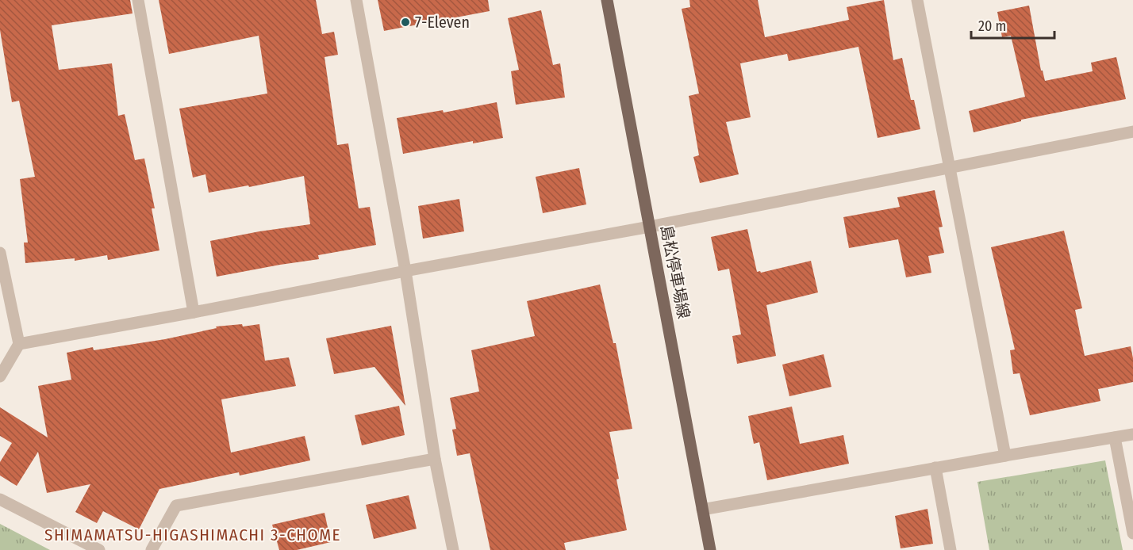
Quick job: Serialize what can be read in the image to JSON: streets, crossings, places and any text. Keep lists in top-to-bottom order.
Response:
{
  "streets": {
    "main road": ["島松停車場線"]
  },
  "districts": ["SHIMAMATSU-HIGASHIMACHI 3-CHOME"],
  "places": ["7-Eleven"],
  "scale_bar": "20 m"
}
